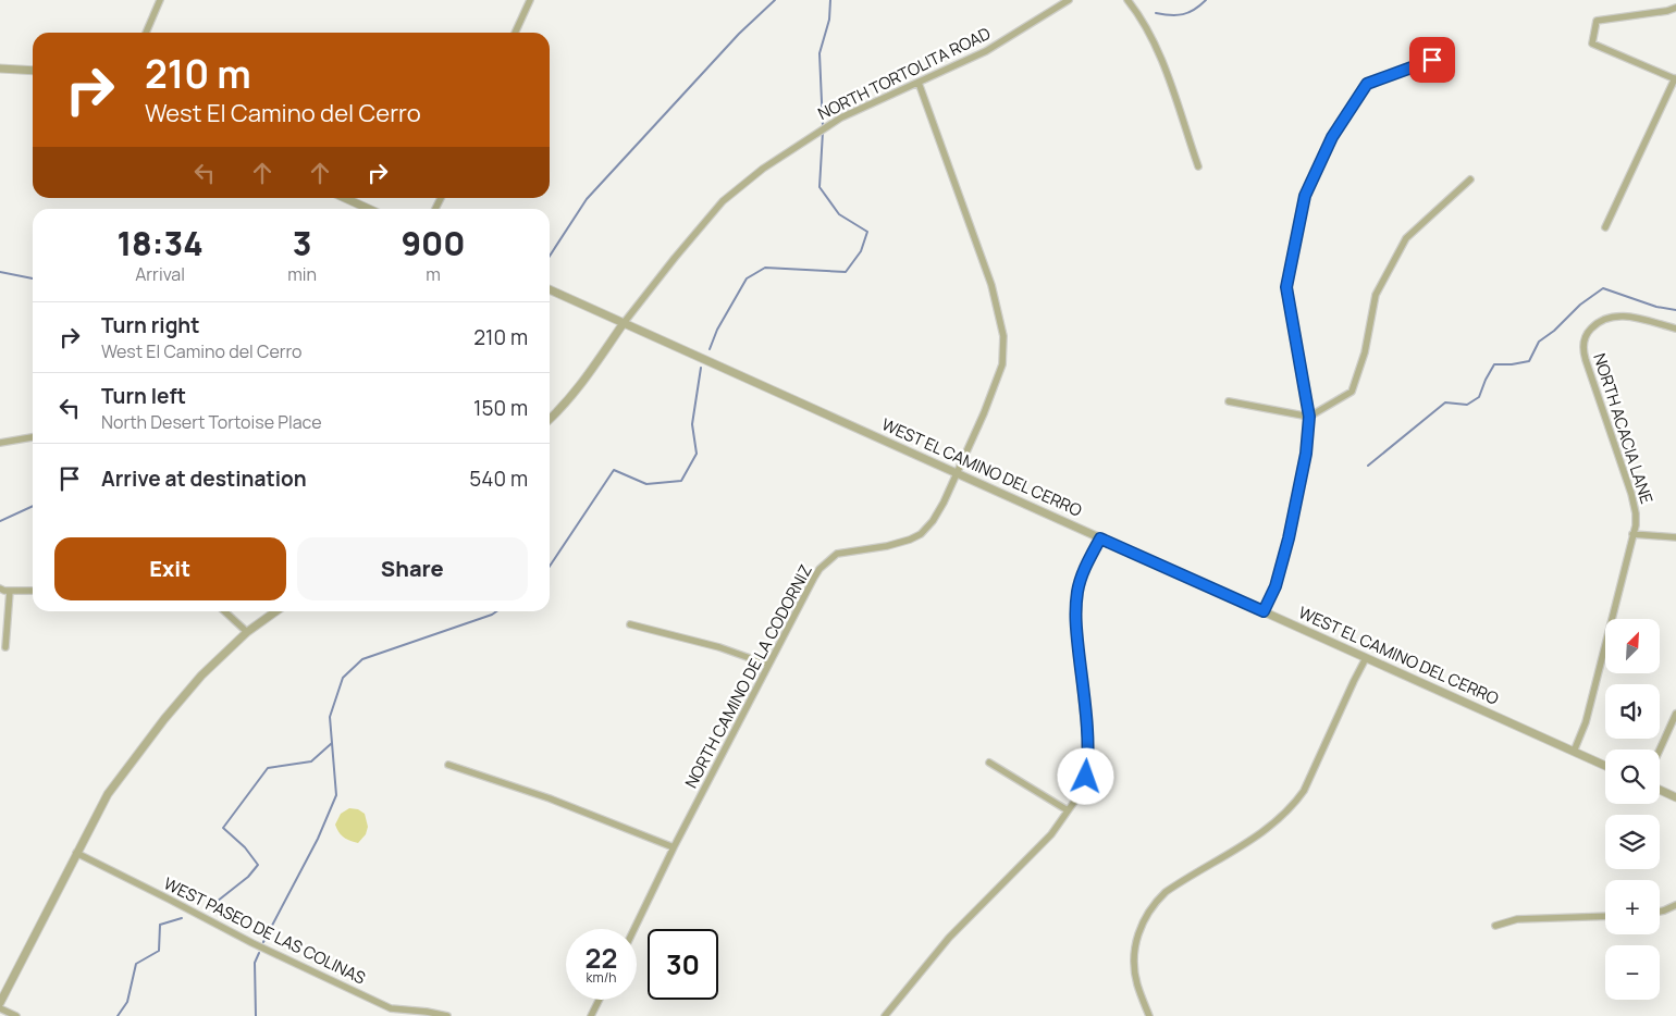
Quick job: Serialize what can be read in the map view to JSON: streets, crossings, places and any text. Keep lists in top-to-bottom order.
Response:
{
  "streets": {
    "street": [
      "NORTH TORTOLITA ROAD",
      "NORTH ACACIA LANE",
      "WEST EL CAMINO DEL CERRO",
      "NORTH CAMINO DE LA CODORNIZ",
      "WEST PASEO DE LAS COLINAS"
    ]
  },
  "crossings": [
    ["NORTH TORTOLITA ROAD", "WEST EL CAMINO DEL CERRO"],
    ["NORTH TORTOLITA ROAD", "NORTH CAMINO DE LA CODORNIZ"],
    ["NORTH ACACIA LANE", "WEST EL CAMINO DEL CERRO"],
    ["WEST EL CAMINO DEL CERRO", "NORTH CAMINO DE LA CODORNIZ"]
  ],
  "north": "top right",
  "page": {
    "turn": ["210 m", "West El Camino del Cerro"],
    "eta": [
      "18:34",
      "Arrival",
      "3",
      "min",
      "900",
      "m"
    ],
    "list": [
      {
        "name": "Turn right",
        "note": "West El Camino del Cerro",
        "value": "210 m"
      },
      {
        "name": "Turn left",
        "note": "North Desert Tortoise Place",
        "value": "150 m"
      },
      {
        "name": "Arrive at destination",
        "value": "540 m"
      }
    ],
    "buttons": ["Exit", "Share"],
    "map_buttons": ["+", "−"],
    "speed": "22 km/h",
    "limit": "30"
  }
}
